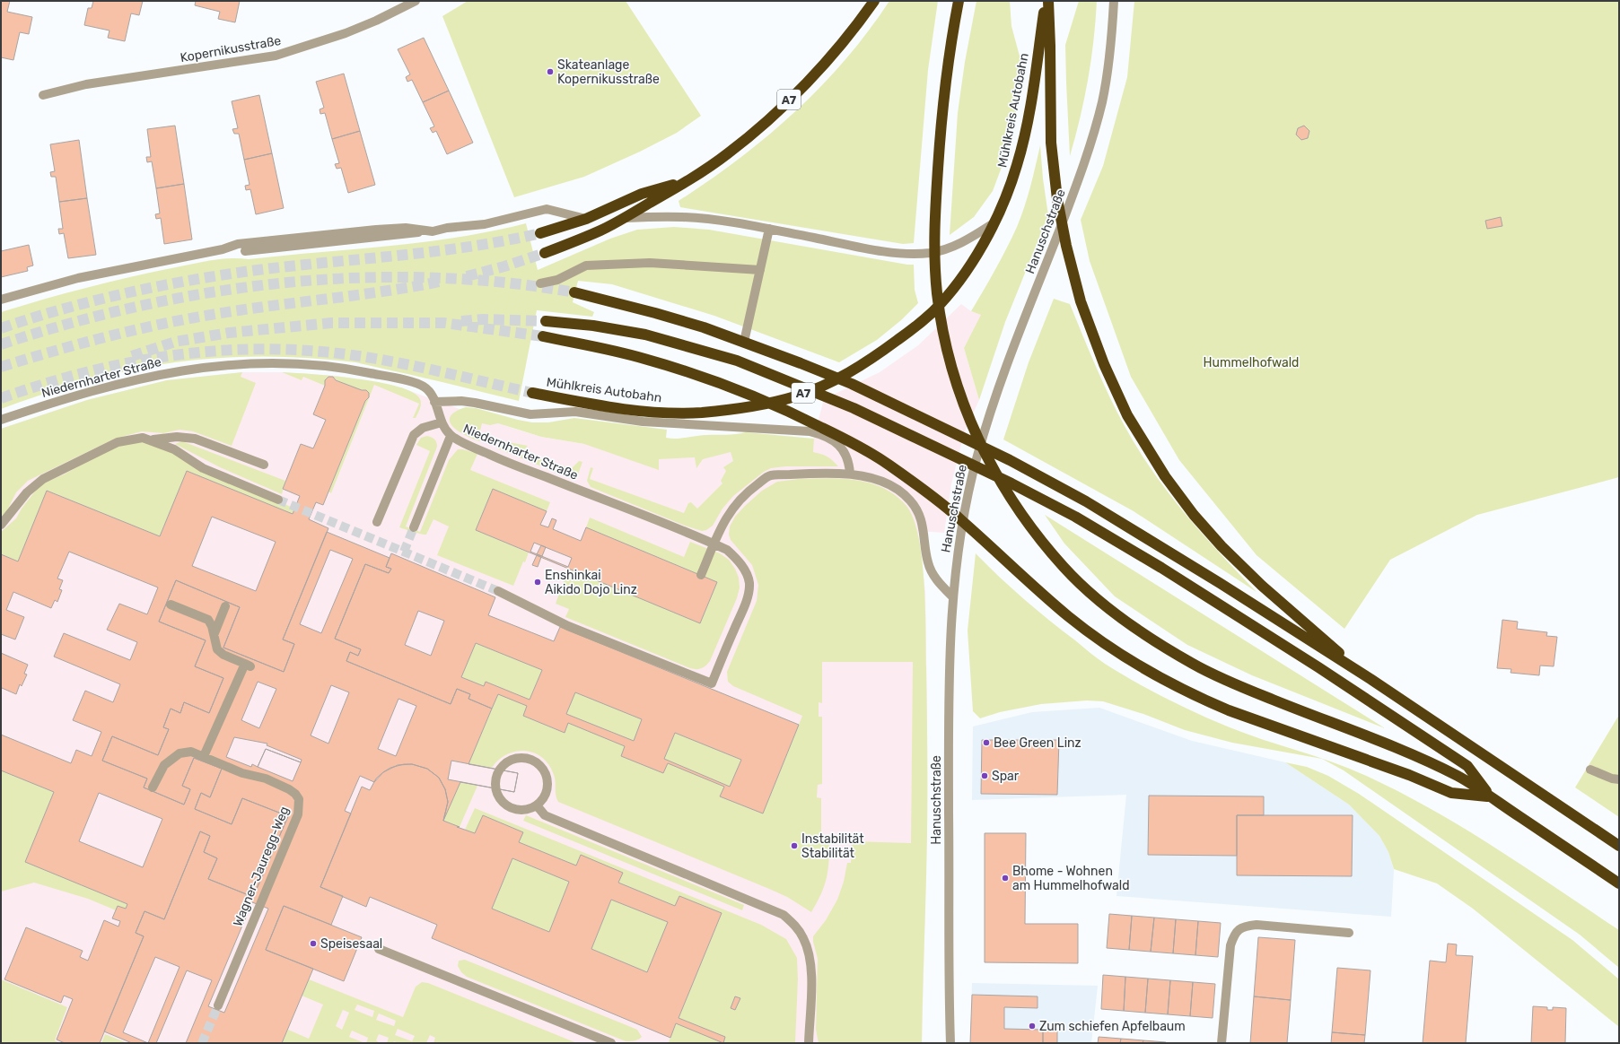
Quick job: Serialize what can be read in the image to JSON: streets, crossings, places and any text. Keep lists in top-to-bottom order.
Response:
{
  "streets": {
    "highway": ["A7", "Mühlkreis Autobahn"],
    "street": [
      "Kopernikusstraße",
      "Hanuschstraße",
      "Niedernharter Straße",
      "Wagner-Jauregg-Weg"
    ]
  },
  "parks": ["Hummelhofwald"],
  "places": [
    "Skateanlage Kopernikusstraße",
    "Enshinkai Aikido Dojo Linz",
    "Bee Green Linz",
    "Spar",
    "Instabilität Stabilität",
    "Bhome - Wohnen am Hummelhofwald",
    "Speisesaal",
    "Zum schiefen Apfelbaum"
  ]
}
